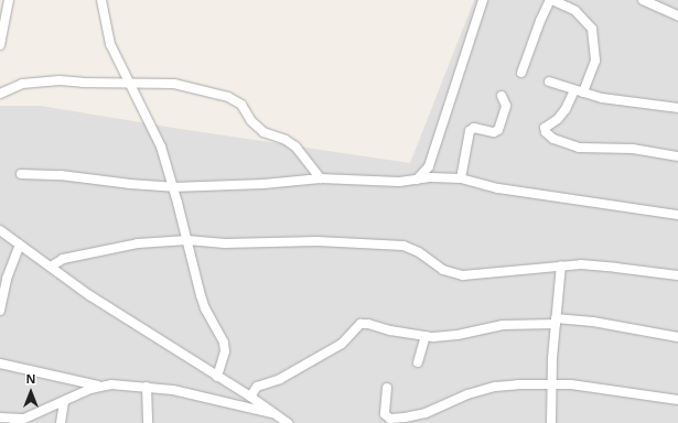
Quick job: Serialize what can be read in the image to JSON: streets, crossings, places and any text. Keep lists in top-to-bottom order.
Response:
{
  "north": "top"
}
